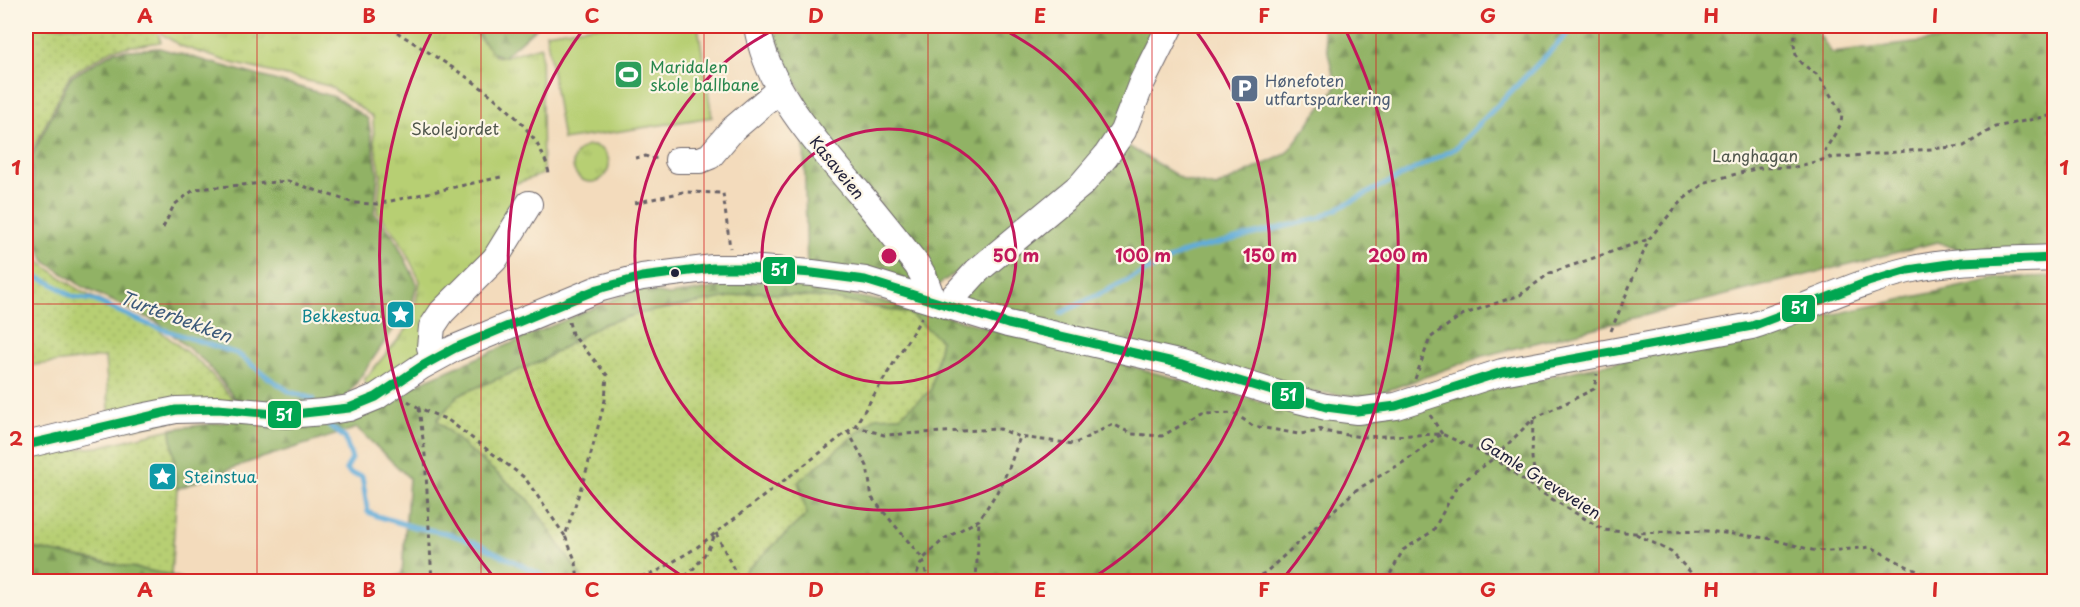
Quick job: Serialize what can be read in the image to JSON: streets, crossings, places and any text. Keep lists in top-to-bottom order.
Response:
{
  "streets": {
    "street": ["Kasaveien"],
    "path": ["Gamle Greveveien"]
  },
  "water": ["Turterbekken"],
  "parks": ["Skolejordet", "Langhagan"],
  "places": {
    "sports": ["Maridalen skole ballbane"],
    "parking": ["Hønefoten utfartsparkering"],
    "place": ["Bekkestua", "Steinstua"]
  },
  "lines": ["transit line 51"],
  "grid": {
    "columns": [
      "A",
      "B",
      "C",
      "D",
      "E",
      "F",
      "G",
      "H",
      "I"
    ],
    "rows": ["1", "2"]
  },
  "rings": [
    "50 m",
    "100 m",
    "150 m",
    "200 m"
  ]
}
